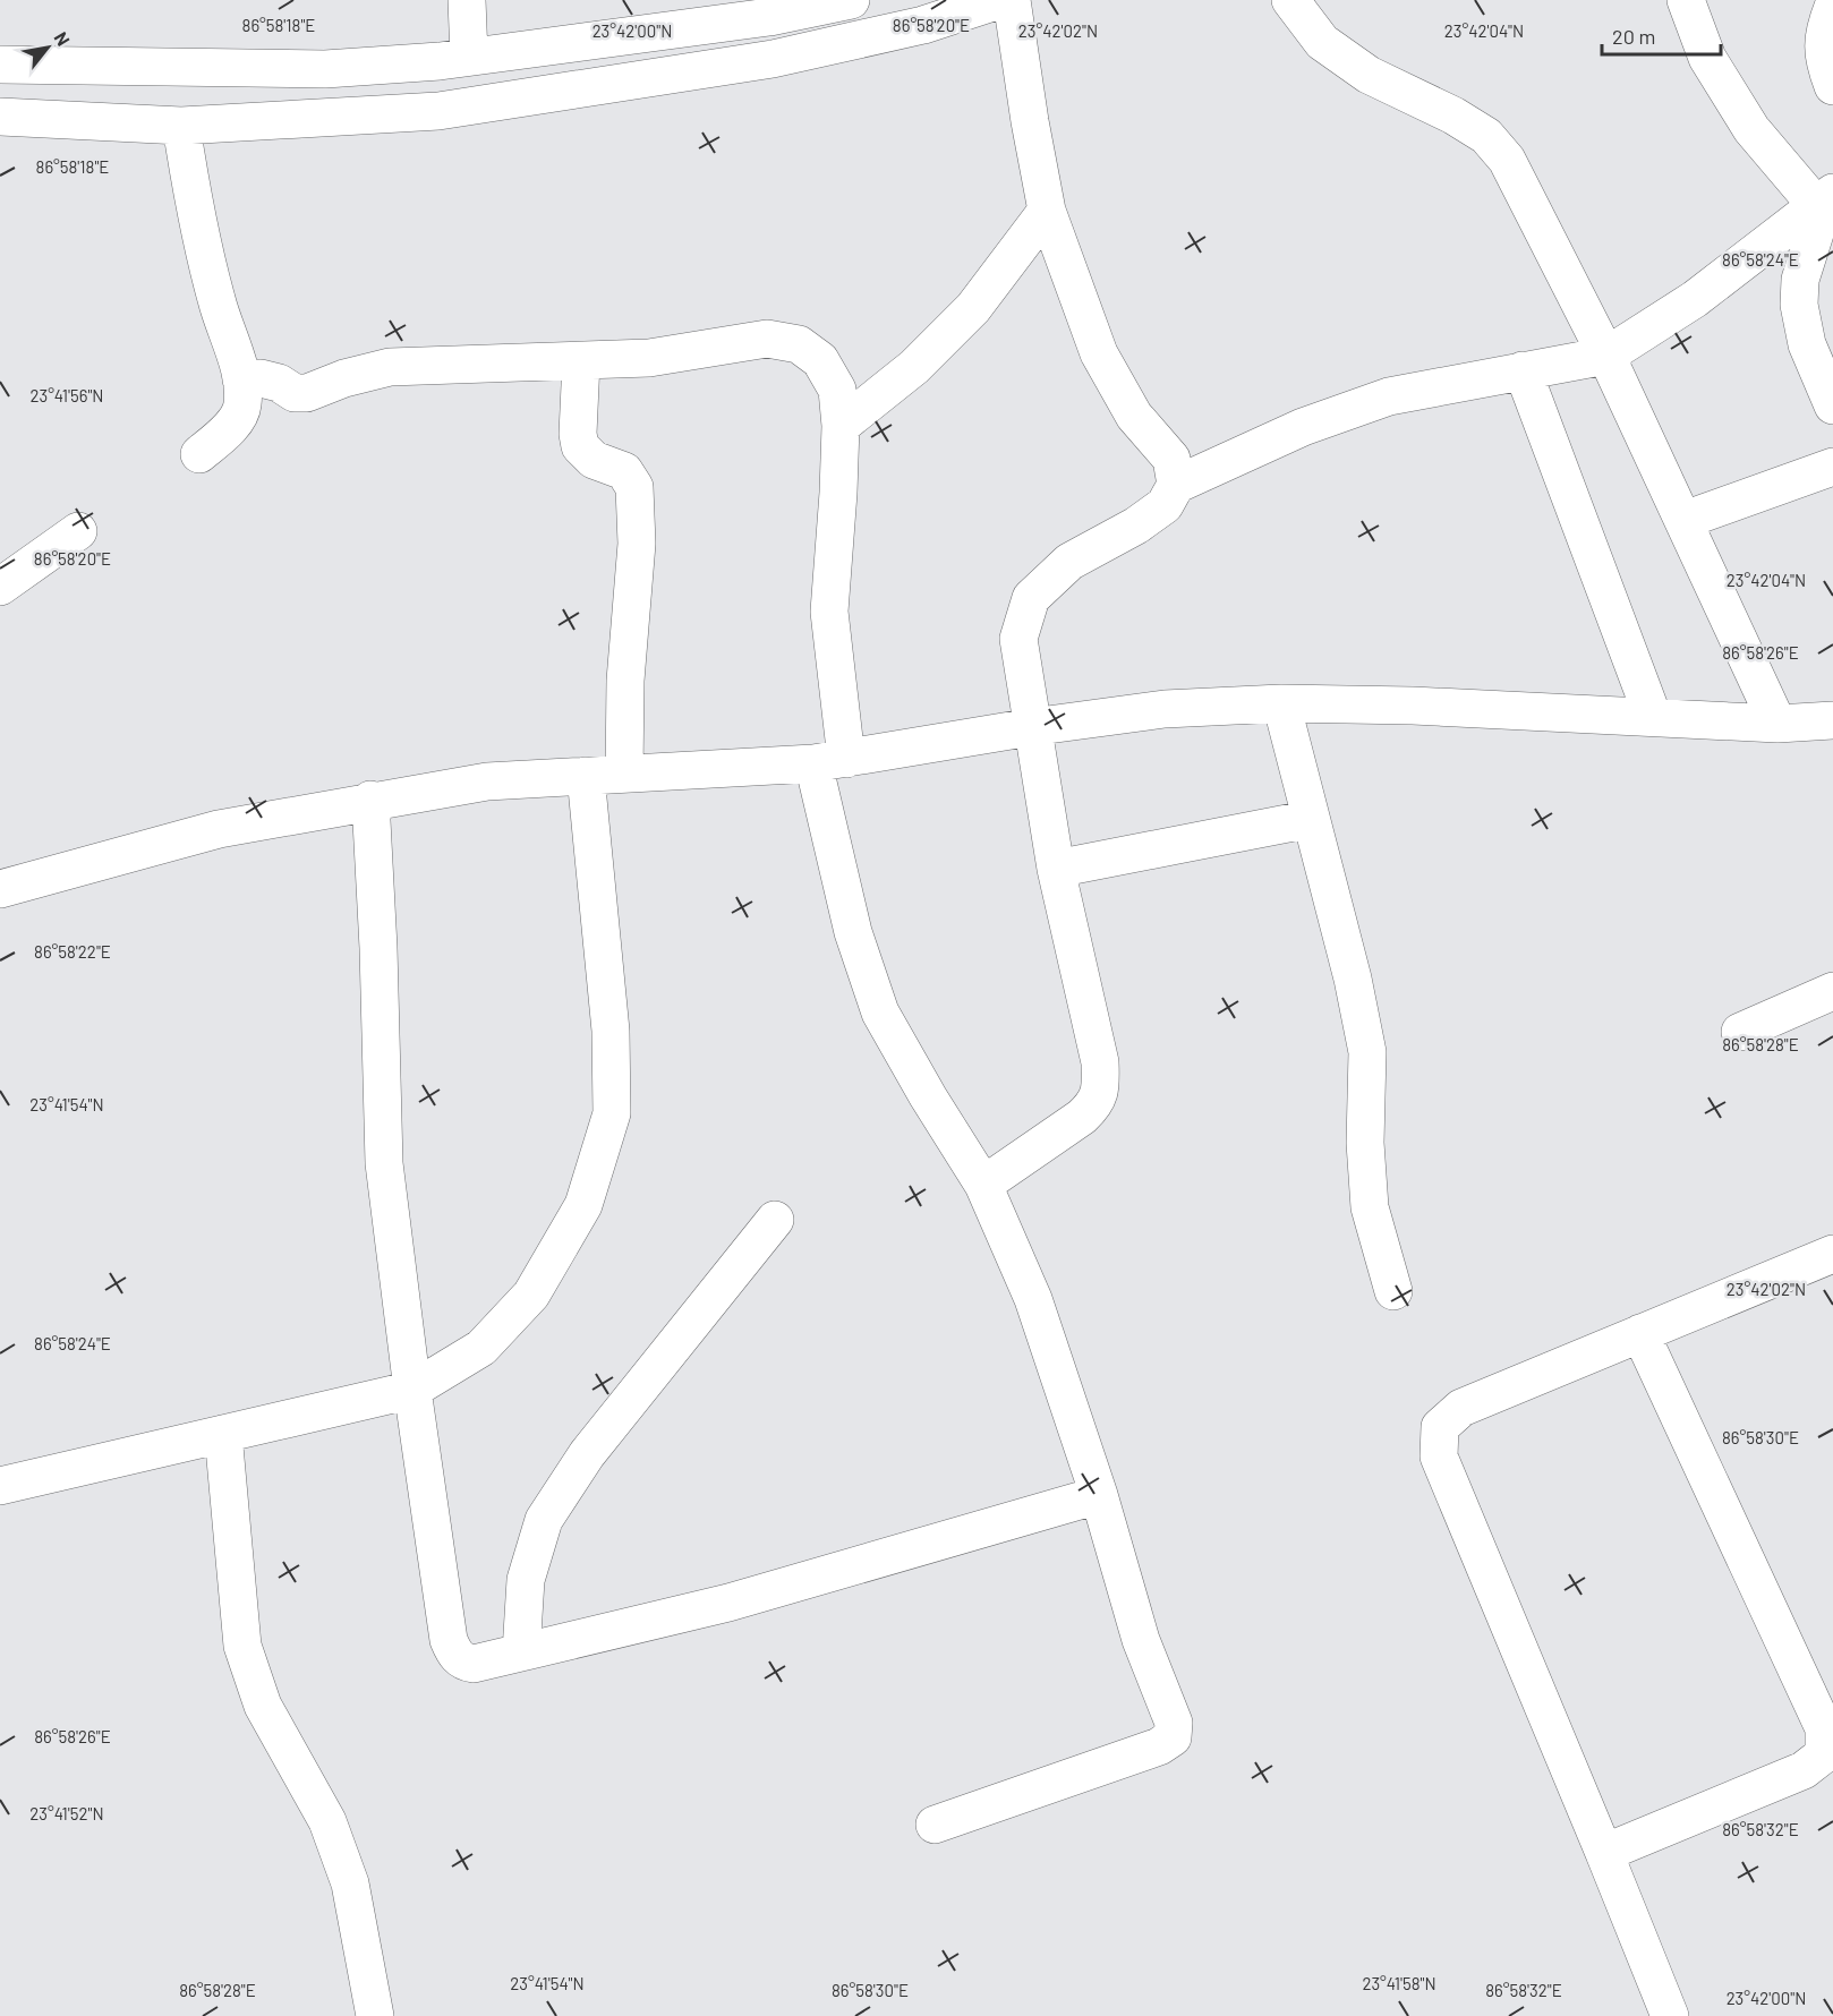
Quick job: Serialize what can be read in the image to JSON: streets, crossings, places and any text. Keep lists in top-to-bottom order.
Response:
{
  "scale_bar": "20 m",
  "north": "top right",
  "coordinates": [
    "86°58'20\"E",
    "86°58'18\"E",
    "23°42'00\"N",
    "23°42'02\"N",
    "23°42'04\"N",
    "86°58'24\"E",
    "23°41'56\"N",
    "86°58'26\"E",
    "86°58'22\"E",
    "86°58'28\"E",
    "23°41'54\"N",
    "86°58'30\"E",
    "23°41'52\"N",
    "86°58'32\"E",
    "23°41'58\"N"
  ]
}
